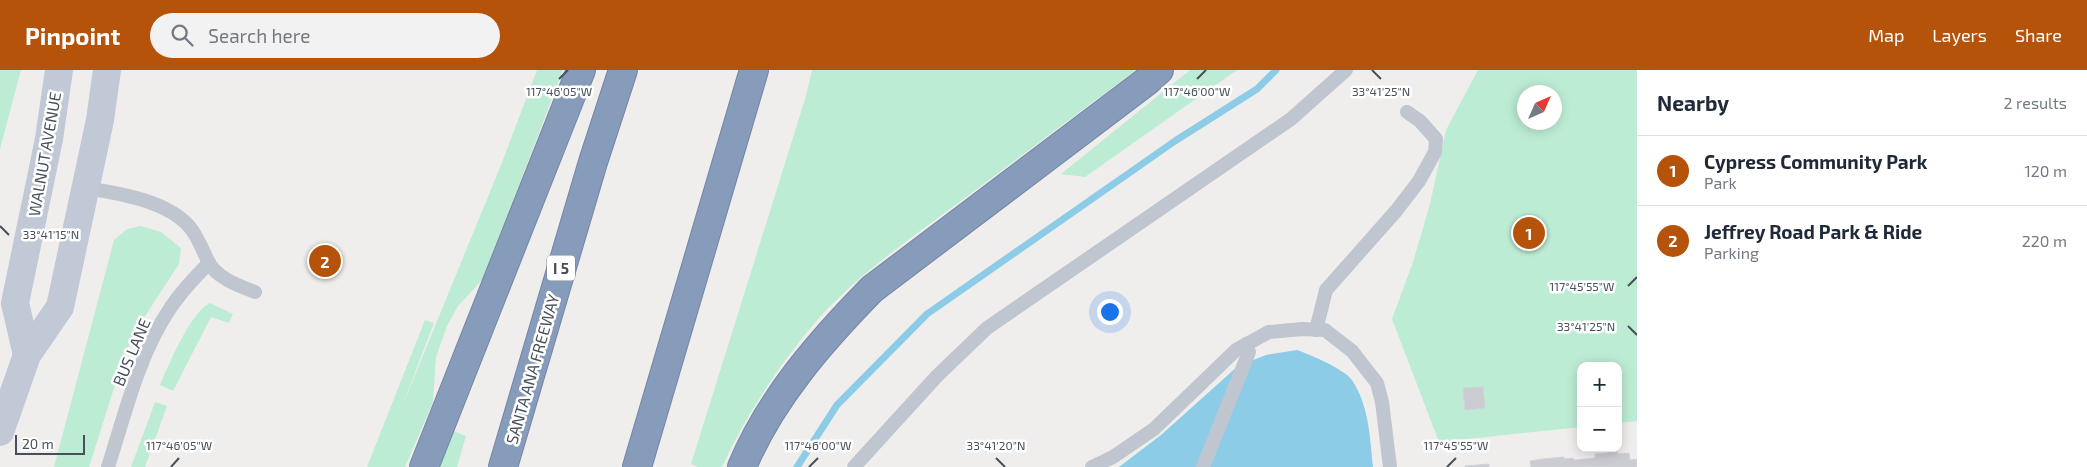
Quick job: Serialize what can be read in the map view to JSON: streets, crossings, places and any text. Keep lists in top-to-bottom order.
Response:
{
  "streets": {
    "highway": ["I 5", "SANTA ANA FREEWAY"],
    "main road": ["WALNUT AVENUE"],
    "lane": ["BUS LANE"]
  },
  "scale_bar": "20 m",
  "north": "top right",
  "page": {
    "header": "Pinpoint",
    "search": "Search here",
    "nav": ["Map", "Layers", "Share"],
    "heading": ["Nearby", "2 results"],
    "list": [
      {
        "mark": "1",
        "name": "Cypress Community Park",
        "note": "Park",
        "value": "120 m"
      },
      {
        "mark": "2",
        "name": "Jeffrey Road Park & Ride",
        "note": "Parking",
        "value": "220 m"
      }
    ],
    "pins": ["1", "2"],
    "map_buttons": ["+", "−"],
    "scale": "20 m"
  },
  "coordinates": [
    "117°46'05\"W",
    "117°46'00\"W",
    "33°41'25\"N",
    "33°41'15\"N",
    "117°45'55\"W",
    "33°41'20\"N"
  ]
}
